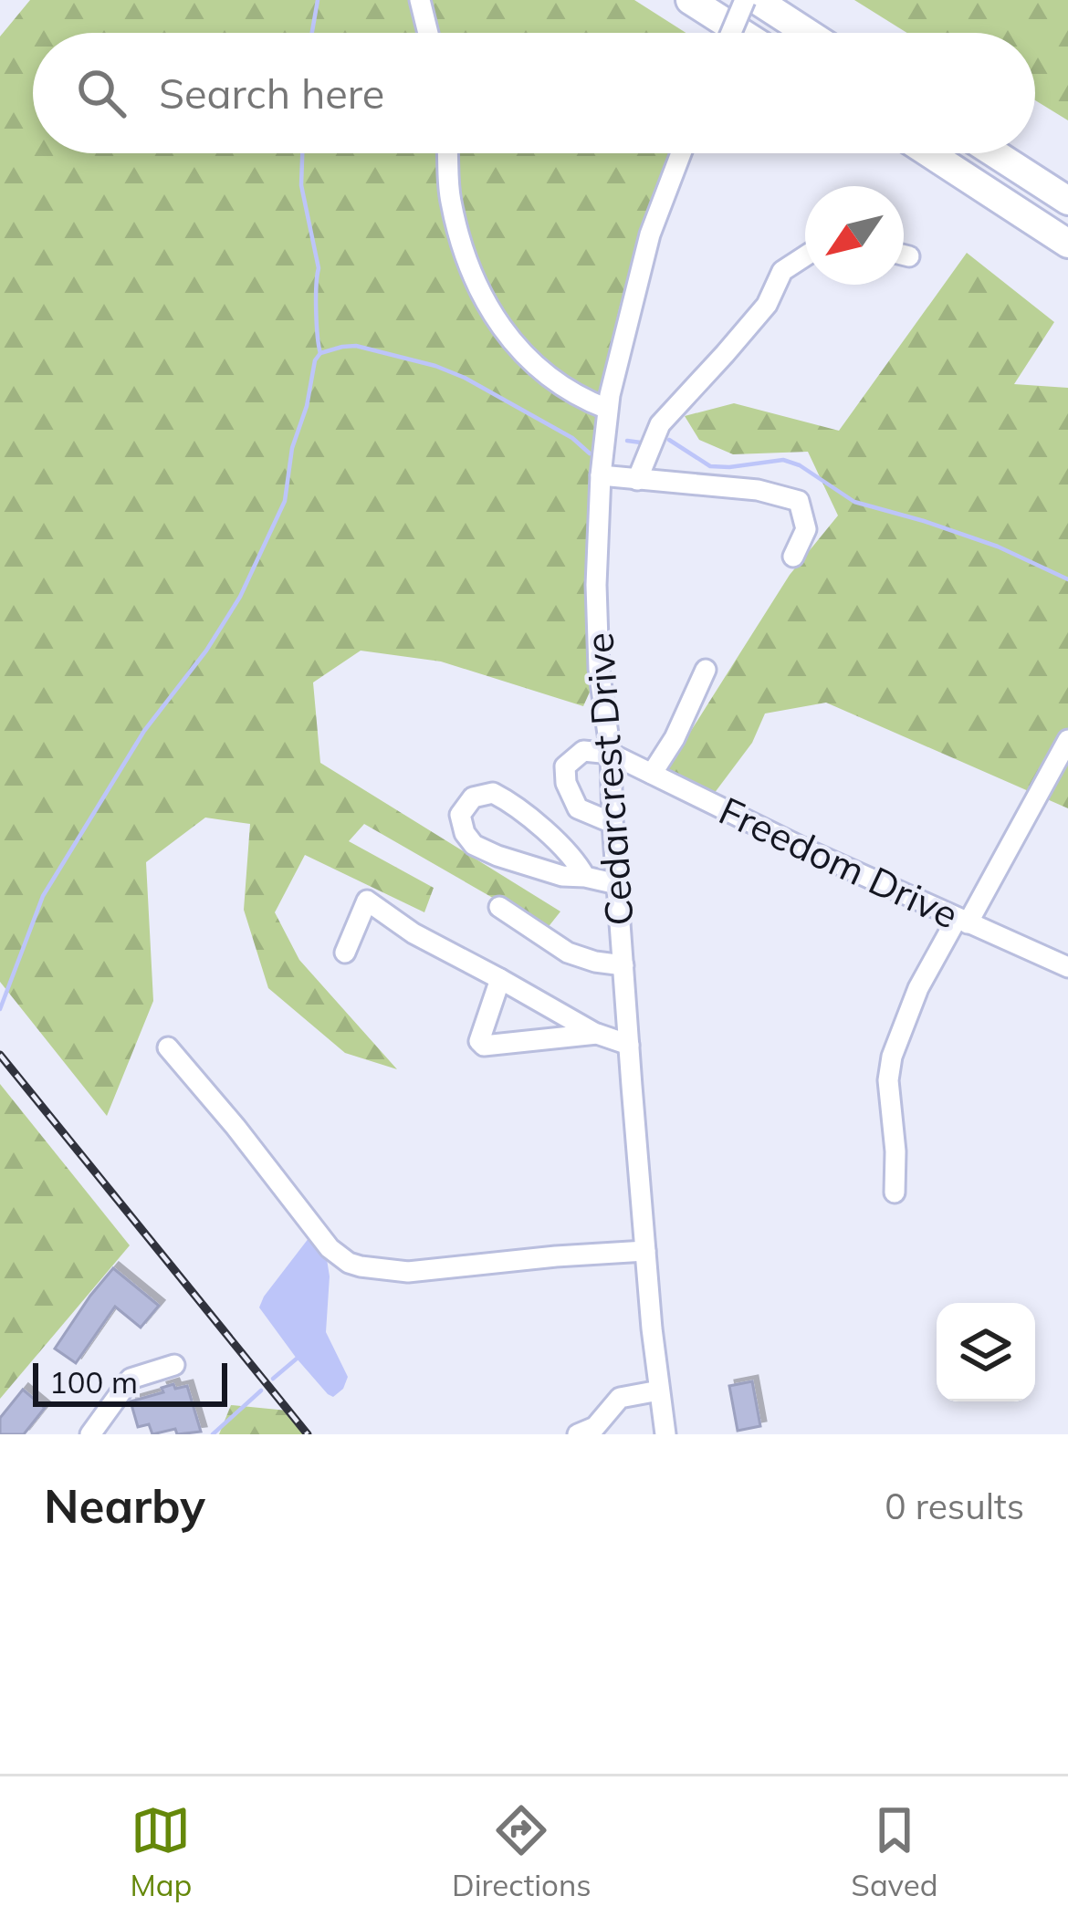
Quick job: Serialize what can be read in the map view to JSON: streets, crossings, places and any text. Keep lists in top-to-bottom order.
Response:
{
  "streets": {
    "street": ["Cedarcrest Drive", "Freedom Drive"]
  },
  "crossings": [
    ["Cedarcrest Drive", "Freedom Drive"]
  ],
  "scale_bar": "100 m",
  "north": "bottom left",
  "page": {
    "search": "Search here",
    "scale": "100 m",
    "heading": ["Nearby", "0 results"],
    "nav": ["Map", "Directions", "Saved"]
  }
}
